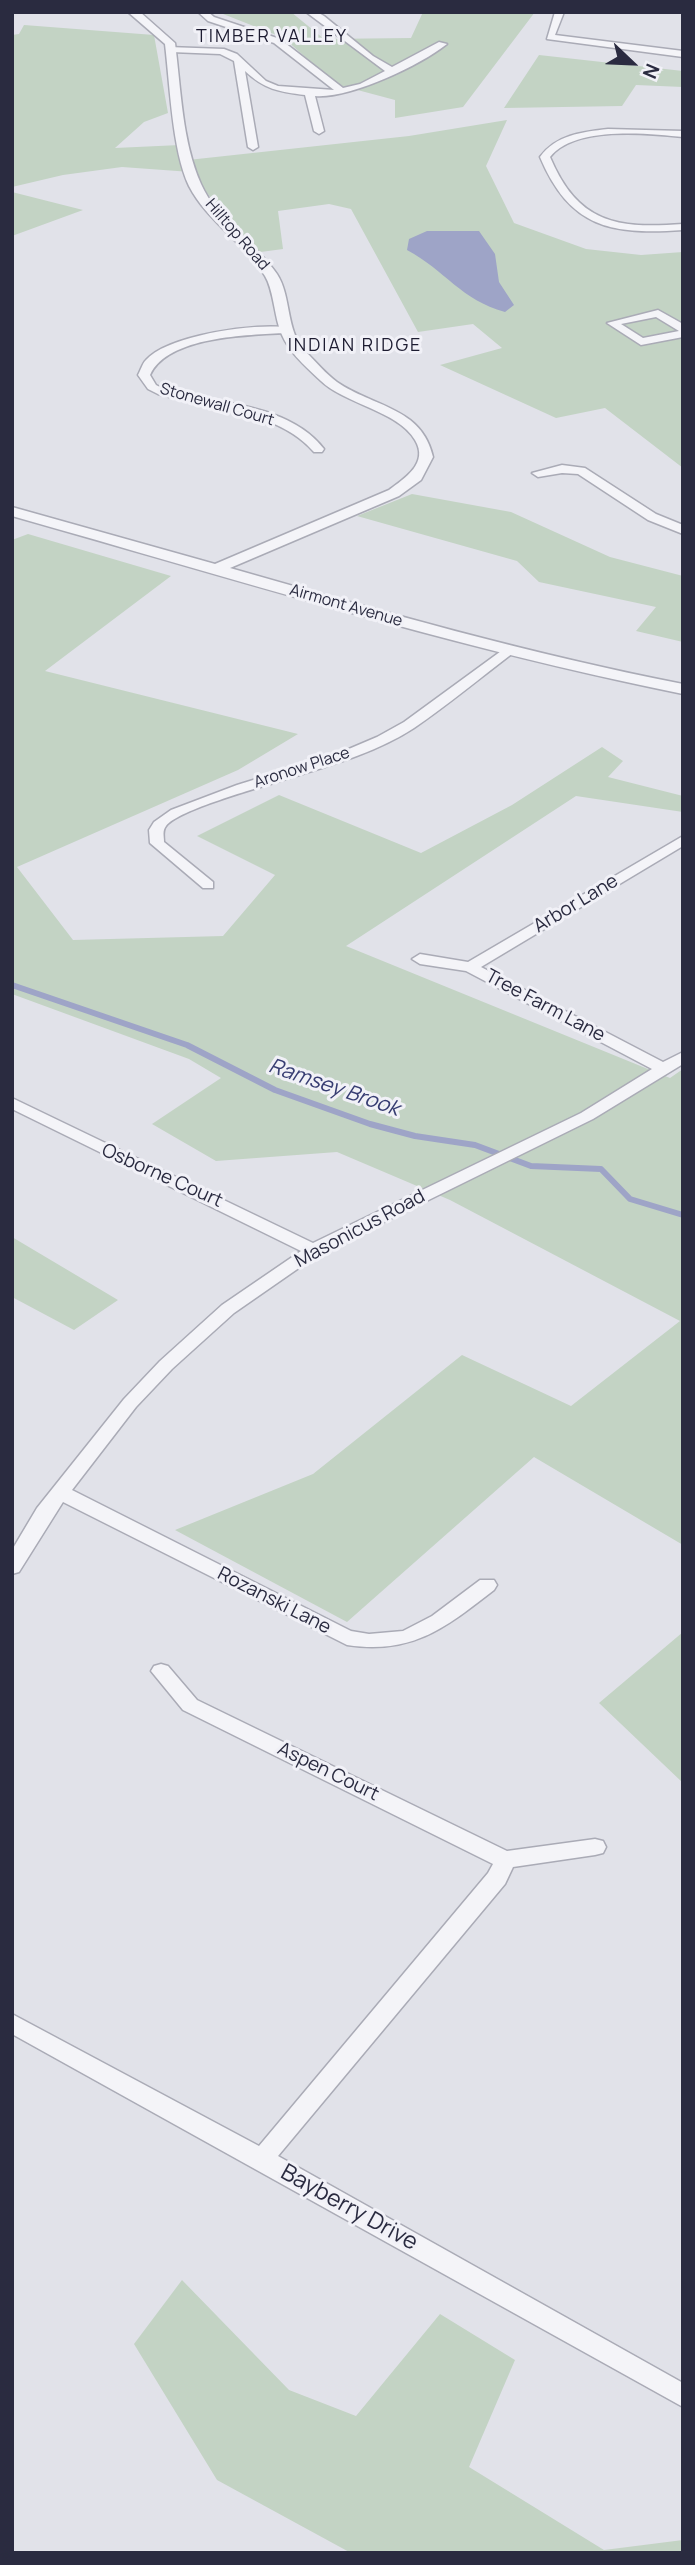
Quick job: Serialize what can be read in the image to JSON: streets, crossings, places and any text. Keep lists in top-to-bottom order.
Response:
{
  "streets": {
    "street": [
      "Hilltop Road",
      "Stonewall Court",
      "Airmont Avenue",
      "Aronow Place",
      "Arbor Lane",
      "Tree Farm Lane",
      "Osborne Court",
      "Masonicus Road",
      "Rozanski Lane",
      "Aspen Court",
      "Bayberry Drive"
    ]
  },
  "crossings": [
    ["Hilltop Road", "Stonewall Court"],
    ["Hilltop Road", "Airmont Avenue"],
    ["Airmont Avenue", "Aronow Place"],
    ["Arbor Lane", "Tree Farm Lane"],
    ["Tree Farm Lane", "Masonicus Road"],
    ["Osborne Court", "Masonicus Road"],
    ["Masonicus Road", "Rozanski Lane"]
  ],
  "districts": ["TIMBER VALLEY", "INDIAN RIDGE"],
  "water": ["Ramsey Brook"],
  "north": "bottom right"
}
